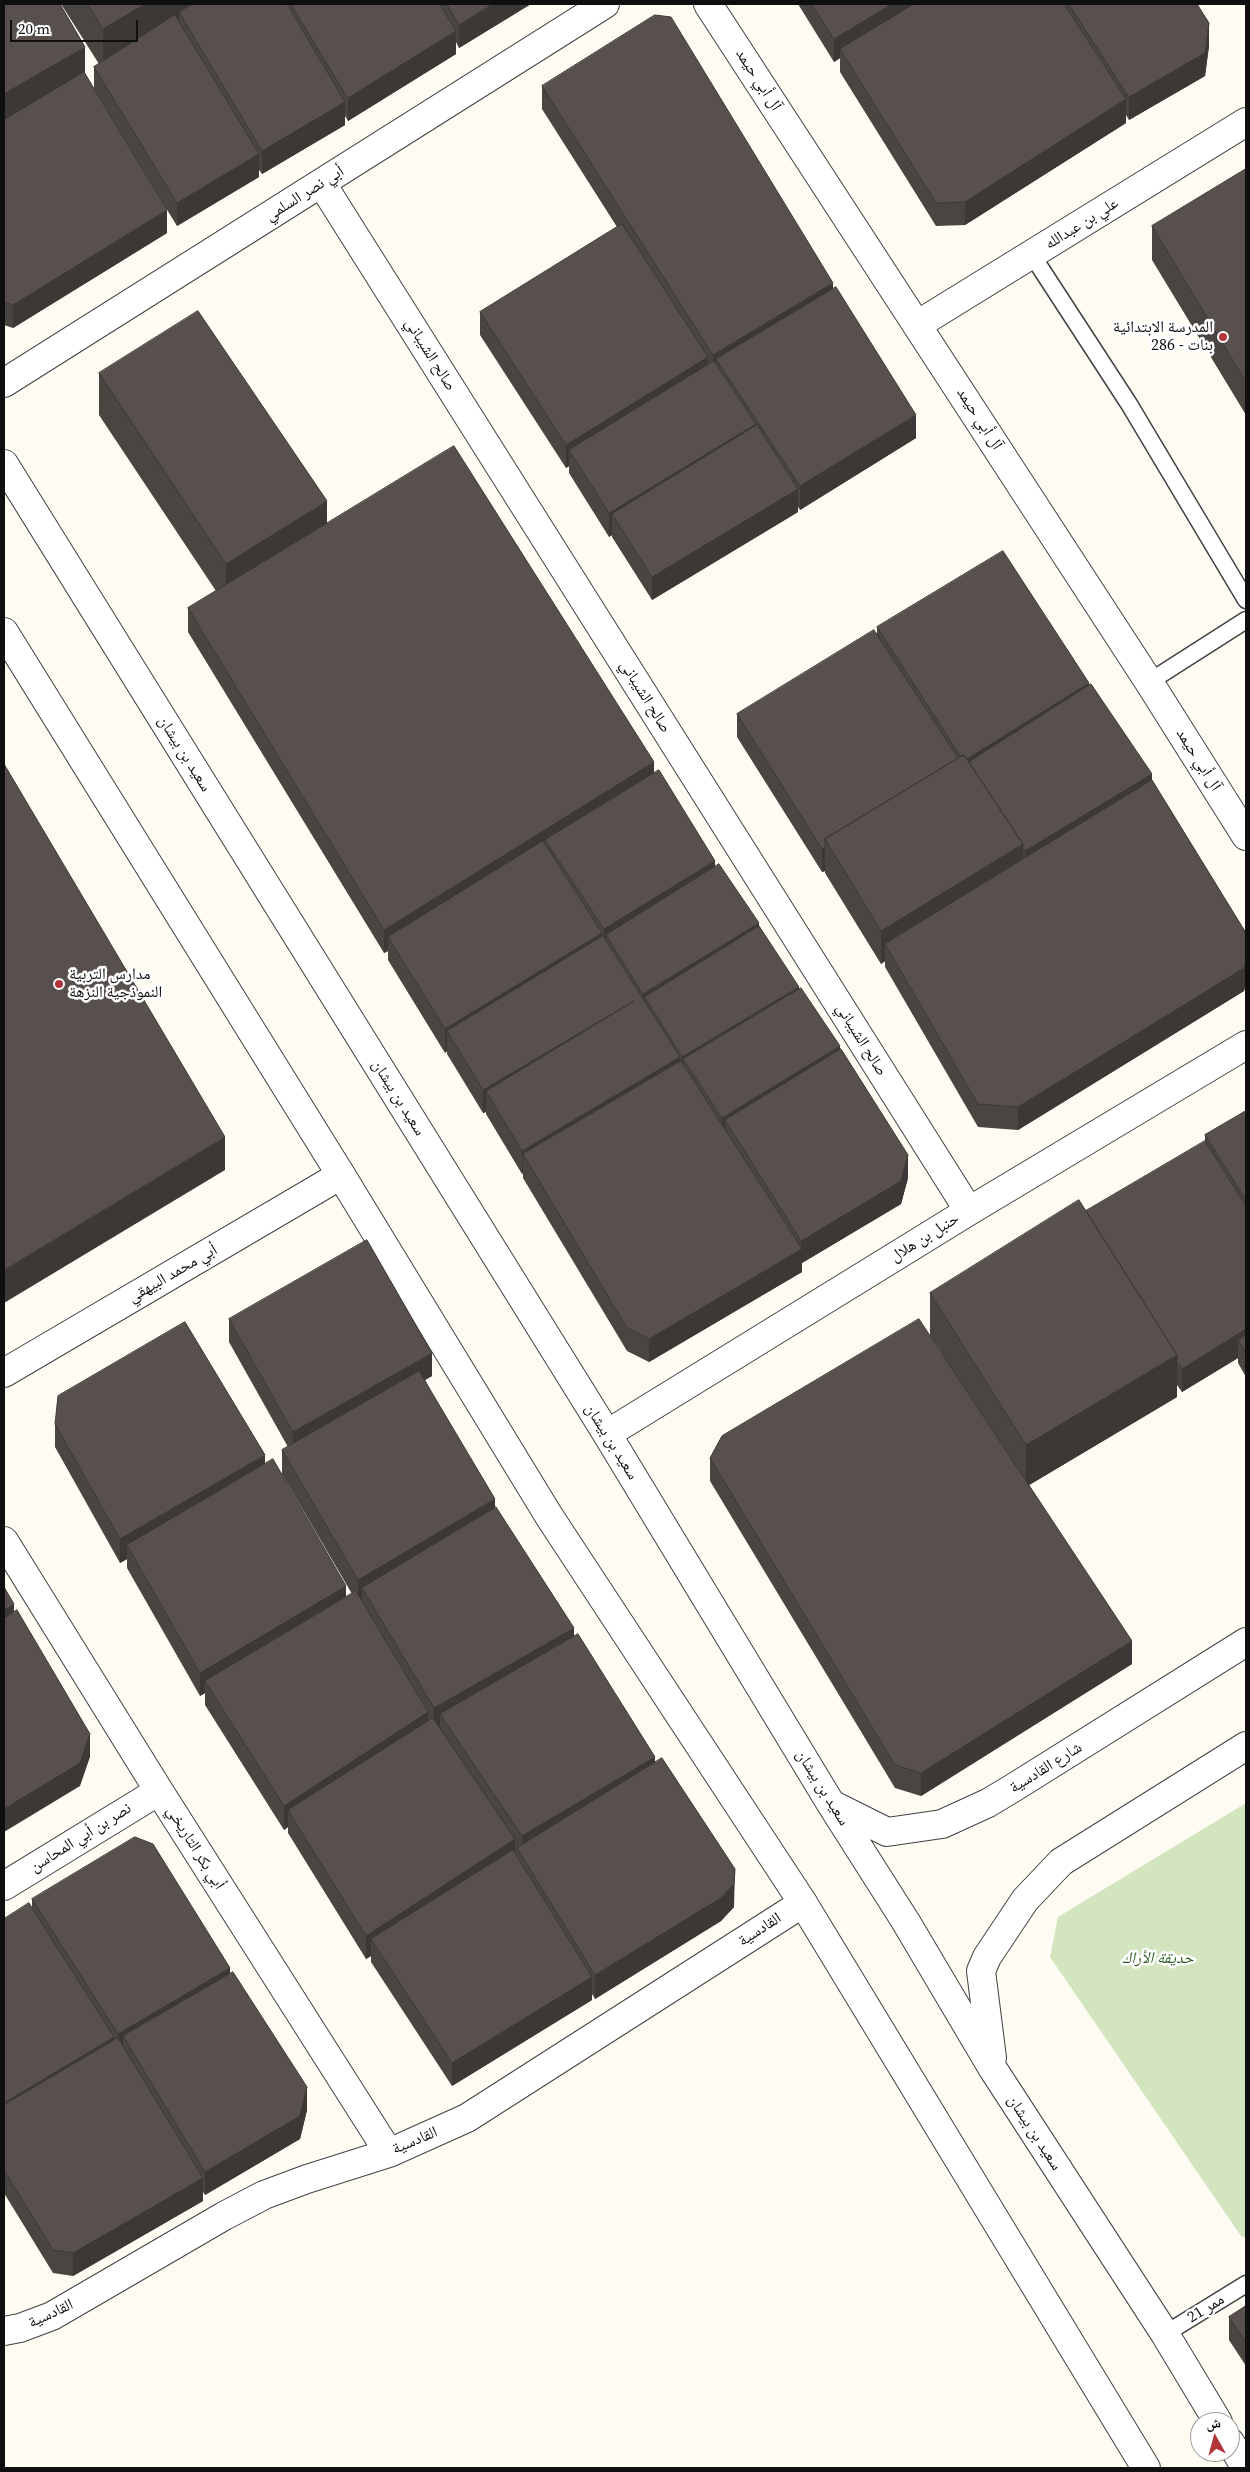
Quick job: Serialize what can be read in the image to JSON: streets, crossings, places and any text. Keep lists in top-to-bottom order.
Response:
{
  "streets": {
    "street": [
      "آل أبي حيمد",
      "أبي نصر السلمي",
      "علي بن عبدالله",
      "صالح الشيباني",
      "سعيد بن بيشان",
      "حنبل بن هلال",
      "أبي محمد البيهقي",
      "شارع القادسية",
      "نصر بن أبي المحاسن",
      "أبي بكر التاريخي",
      "القادسية"
    ],
    "lane": ["ممر 21"]
  },
  "crossings": [
    ["آل أبي حيمد", "علي بن عبدالله"],
    ["أبي نصر السلمي", "صالح الشيباني"],
    ["صالح الشيباني", "حنبل بن هلال"],
    ["سعيد بن بيشان", "حنبل بن هلال"],
    ["سعيد بن بيشان", "شارع القادسية"],
    ["سعيد بن بيشان", "ممر 21"],
    ["نصر بن أبي المحاسن", "أبي بكر التاريخي"],
    ["أبي بكر التاريخي", "القادسية"]
  ],
  "parks": ["حديقة الأراك"],
  "places": ["المدرسة الابتدائية 286 - بنات", "مدارس التربية النموذجية النزهة"],
  "scale_bar": "20 m",
  "north": "top"
}
